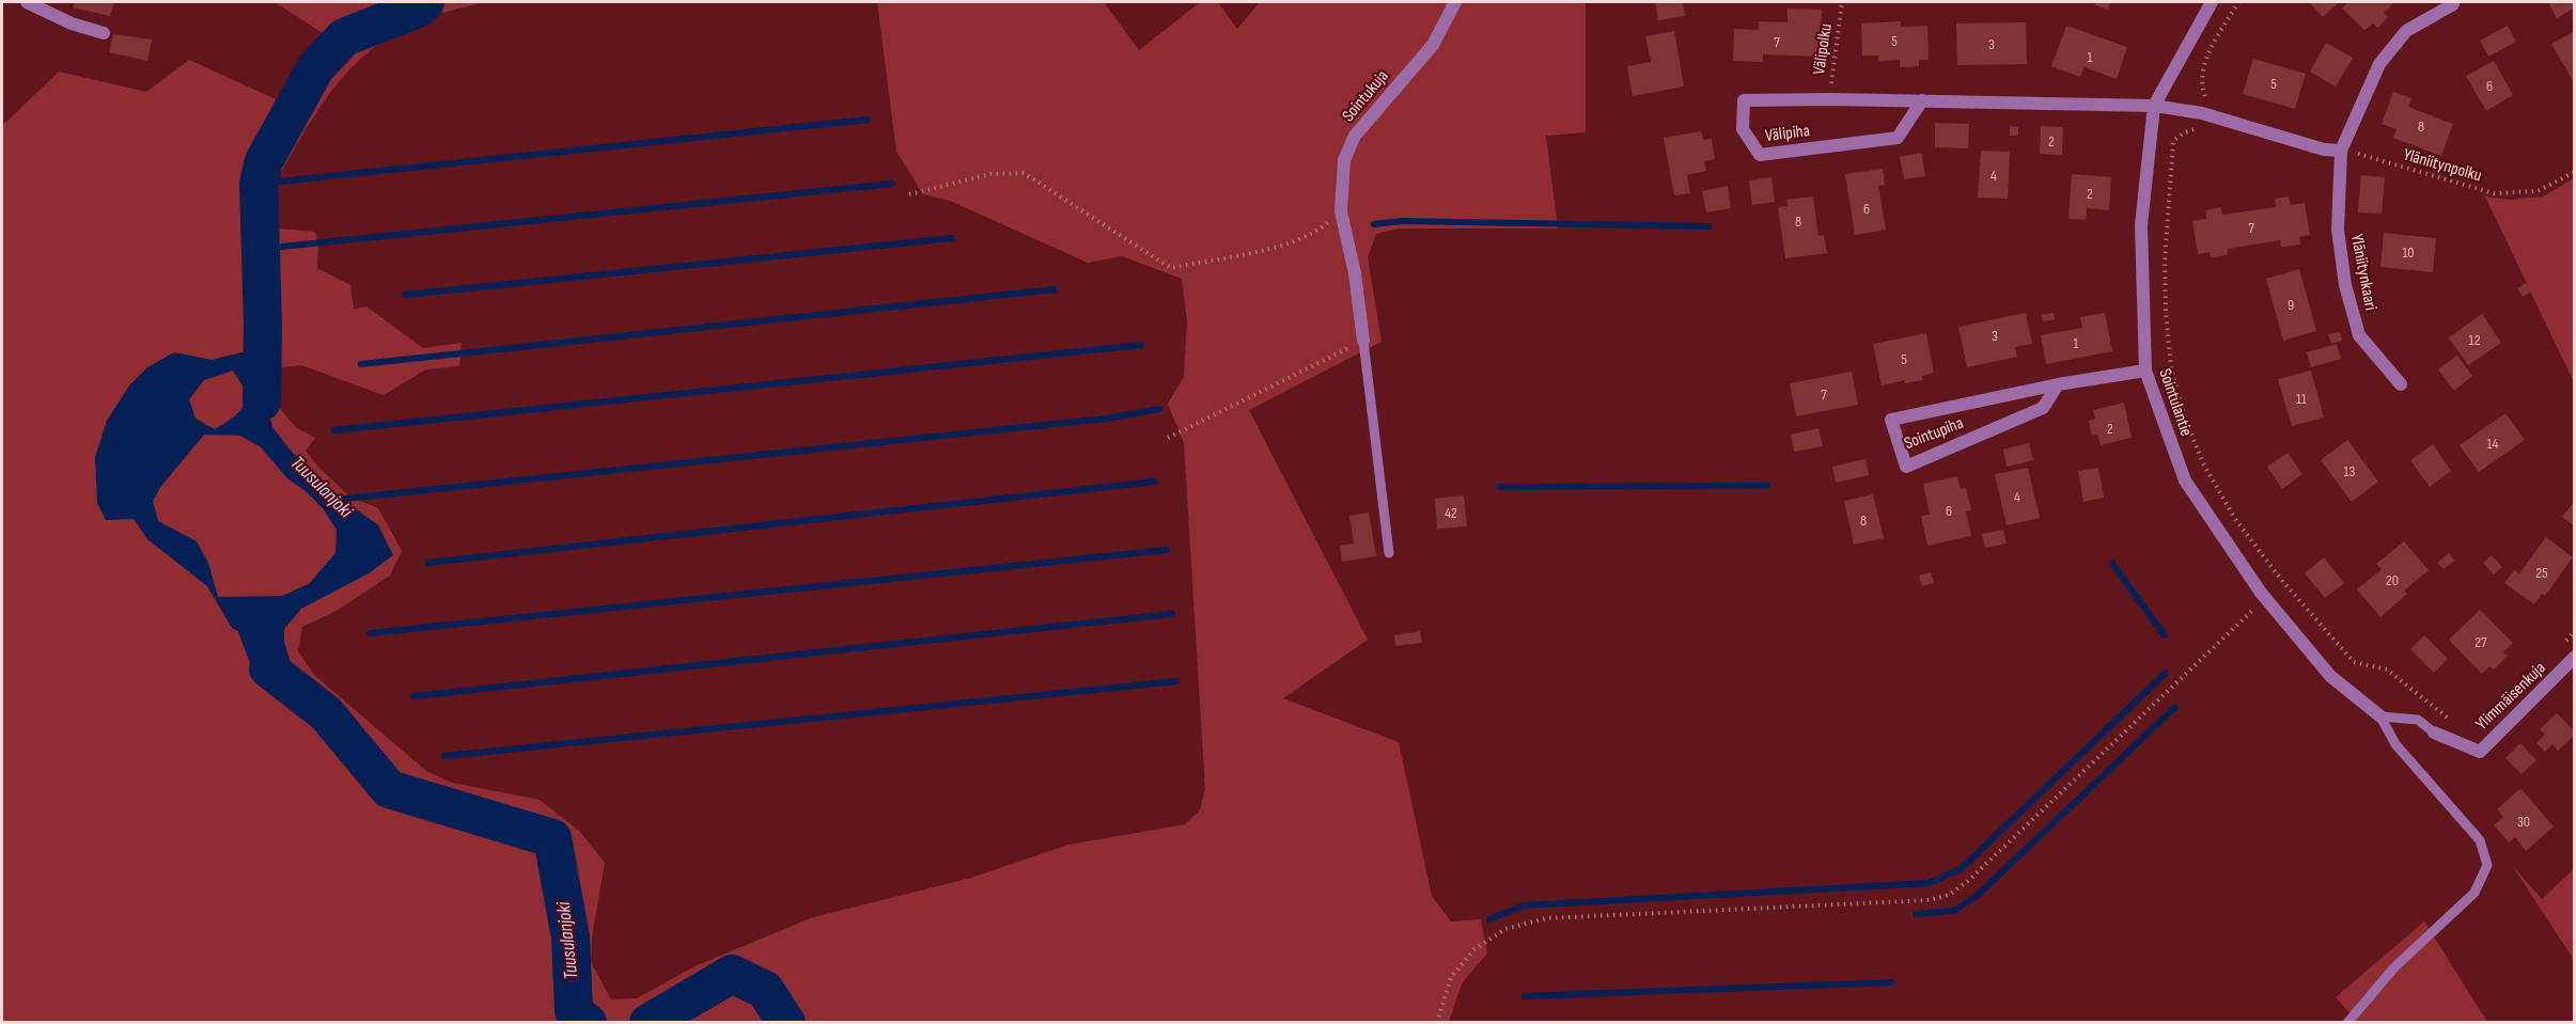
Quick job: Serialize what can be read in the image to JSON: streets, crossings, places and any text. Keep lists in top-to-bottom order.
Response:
{
  "streets": {
    "street": [
      "Sointukuja",
      "Välipiha",
      "Yläniitynkaari",
      "Sointulantie",
      "Sointupiha",
      "Ylimmäisenkuja"
    ],
    "path": ["Välipolku", "Yläniitynpolku"]
  },
  "crossings": [
    ["Välipolku", "Välipiha"],
    ["Välipiha", "Sointulantie"],
    ["Yläniitynpolku", "Yläniitynkaari"],
    ["Sointulantie", "Sointupiha"]
  ],
  "water": ["Tuusulanjoki"],
  "house_numbers": [
    "5",
    "7",
    "3",
    "1",
    "5",
    "6",
    "8",
    "2",
    "4",
    "2",
    "6",
    "8",
    "7",
    "10",
    "9",
    "3",
    "12",
    "1",
    "5",
    "7",
    "11",
    "2",
    "14",
    "13",
    "4",
    "6",
    "42",
    "8",
    "25",
    "20",
    "27",
    "30"
  ]
}
